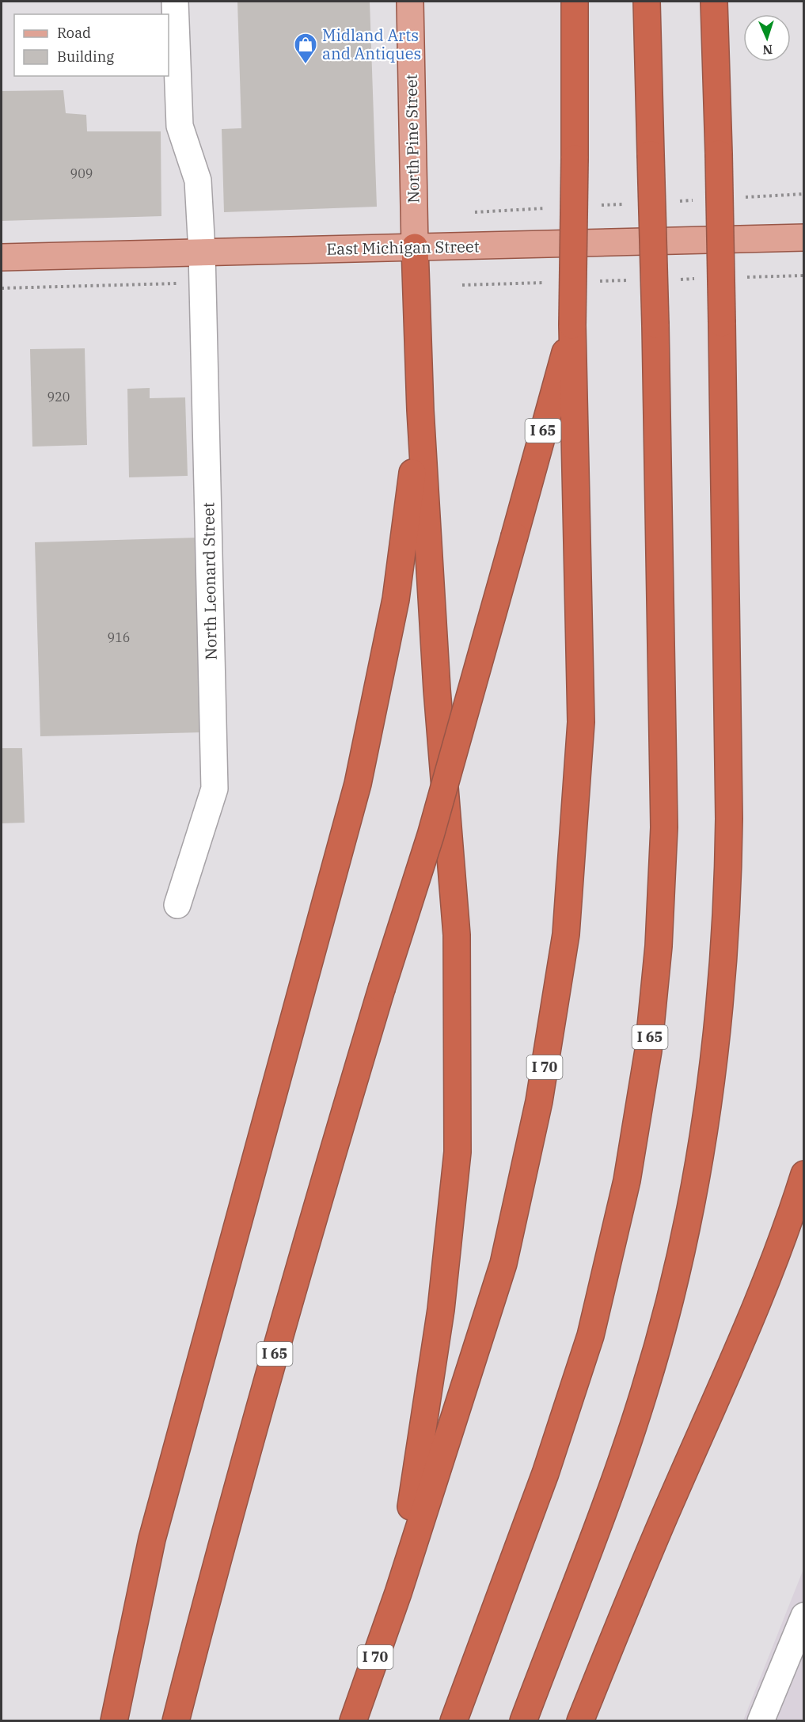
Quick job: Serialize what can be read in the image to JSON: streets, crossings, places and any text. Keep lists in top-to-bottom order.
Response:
{
  "streets": {
    "highway": ["I 65", "I 70"],
    "main road": ["North Pine Street", "East Michigan Street"],
    "street": ["North Leonard Street"]
  },
  "crossings": [
    ["North Pine Street", "East Michigan Street"],
    ["East Michigan Street", "North Leonard Street"],
    ["I 65", "I 70"]
  ],
  "places": {
    "shop": ["Midland Arts and Antiques"]
  },
  "house_numbers": ["909", "920", "916"],
  "legend": ["Road", "Building"],
  "north": "bottom"
}
